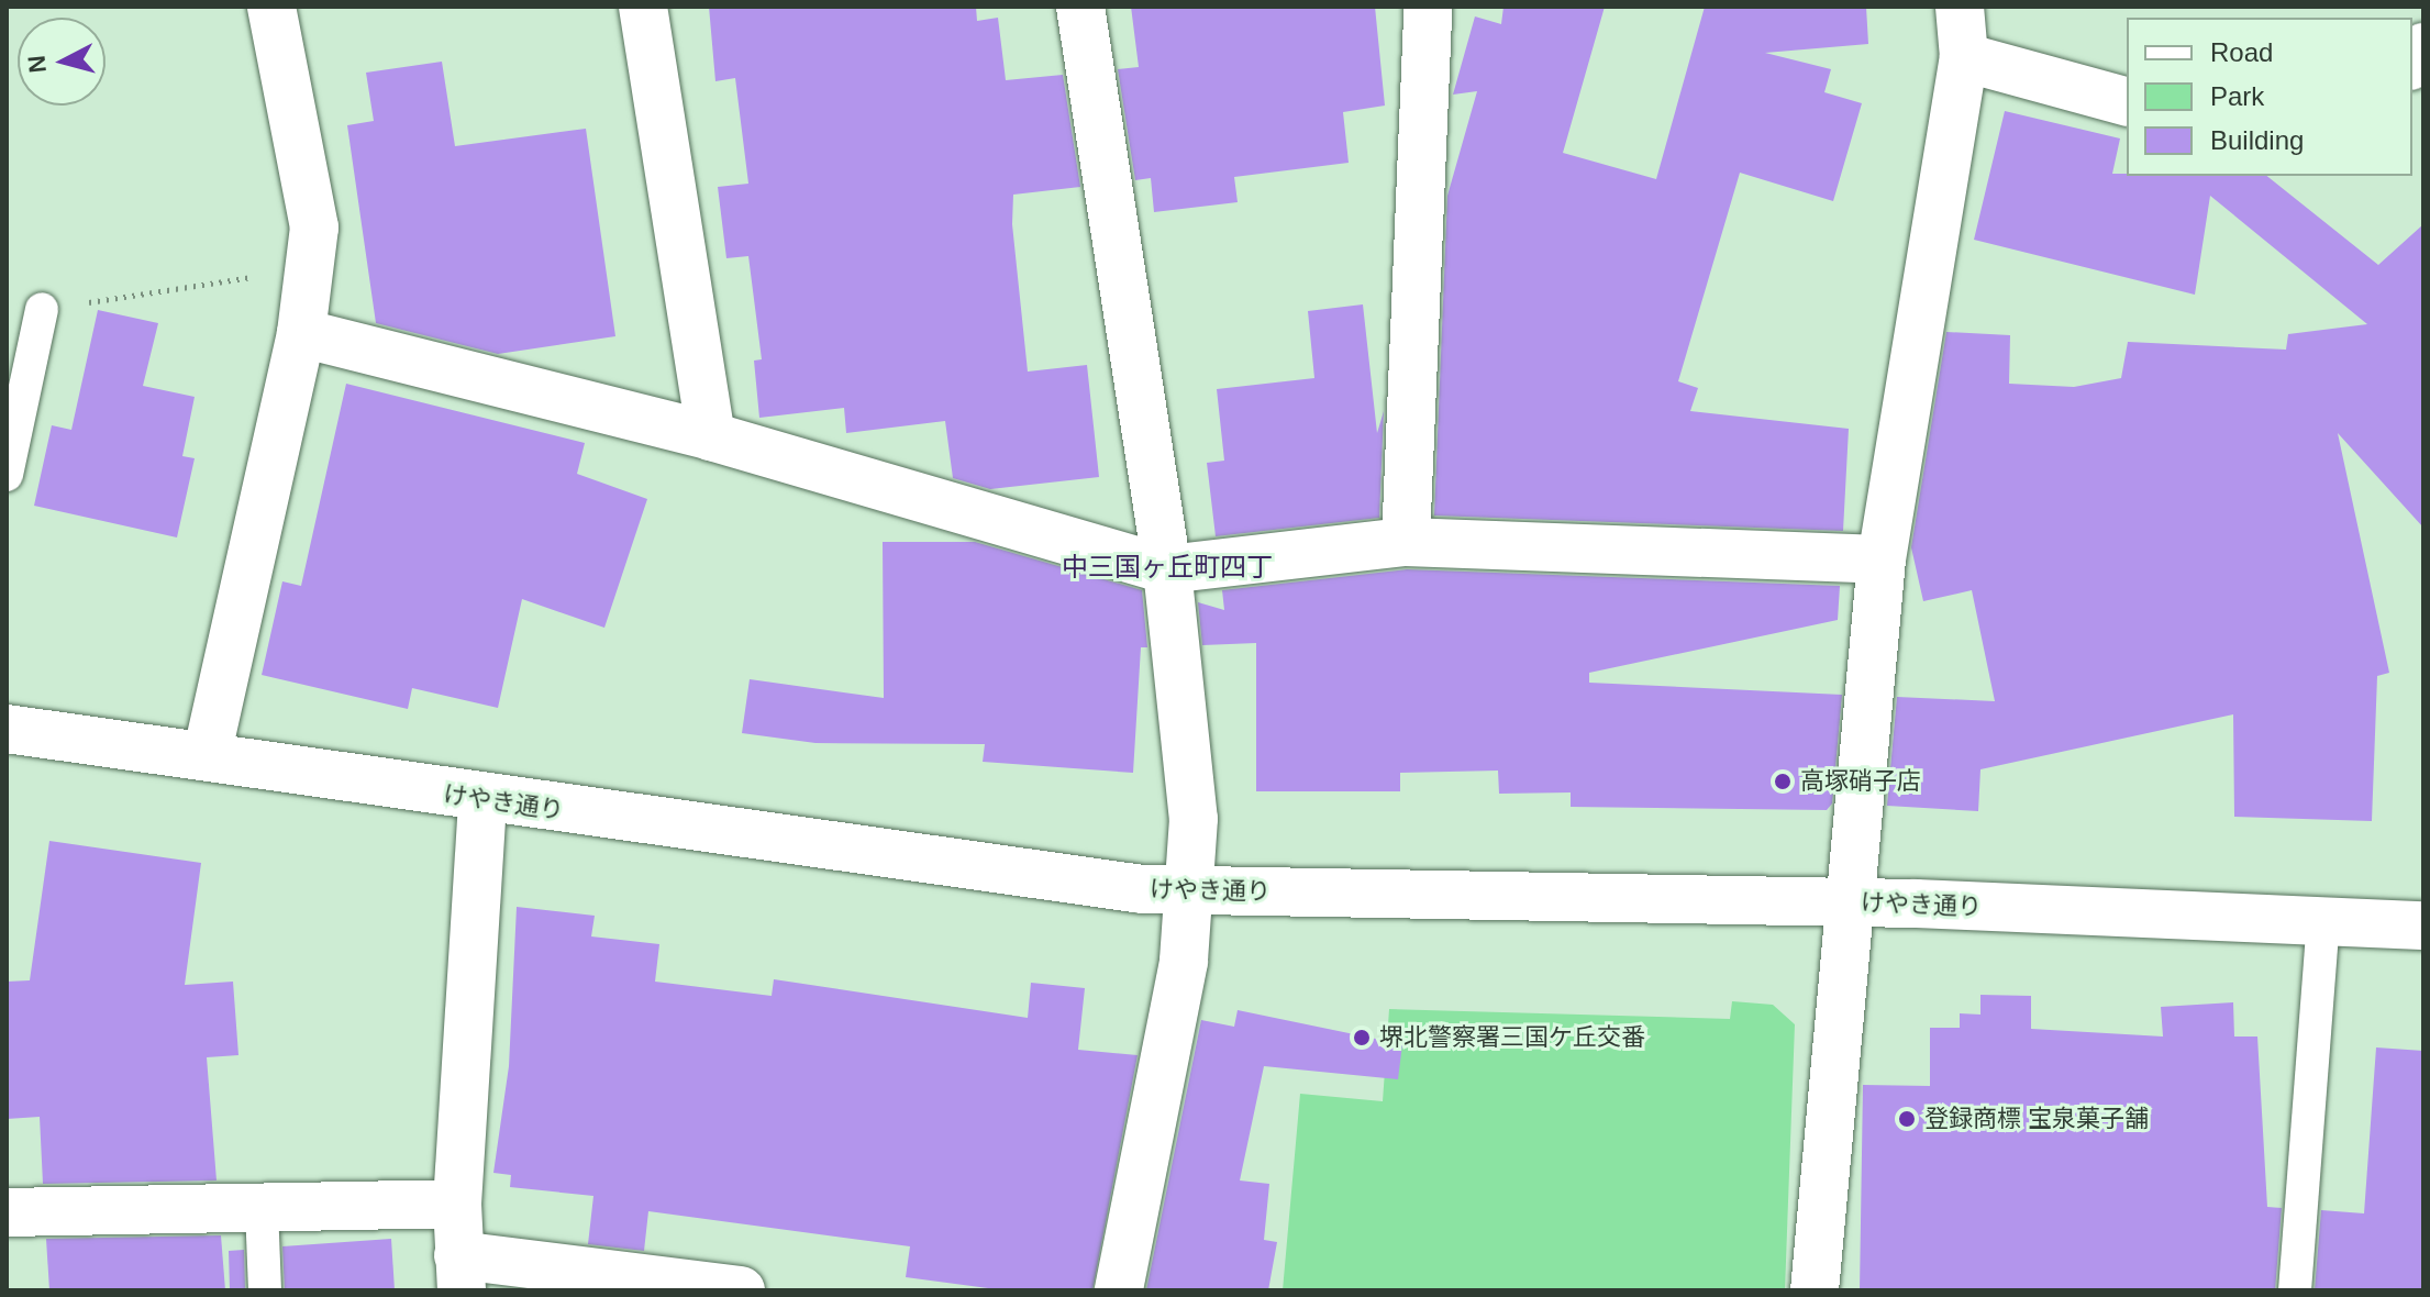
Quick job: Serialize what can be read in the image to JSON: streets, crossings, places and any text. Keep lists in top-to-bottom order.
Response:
{
  "streets": {
    "street": ["けやき通り"]
  },
  "districts": ["中三国ヶ丘町四丁"],
  "places": ["高塚硝子店", "堺北警察署三国ケ丘交番", "登録商標 宝泉菓子舗"],
  "legend": ["Road", "Park", "Building"],
  "north": "left"
}
